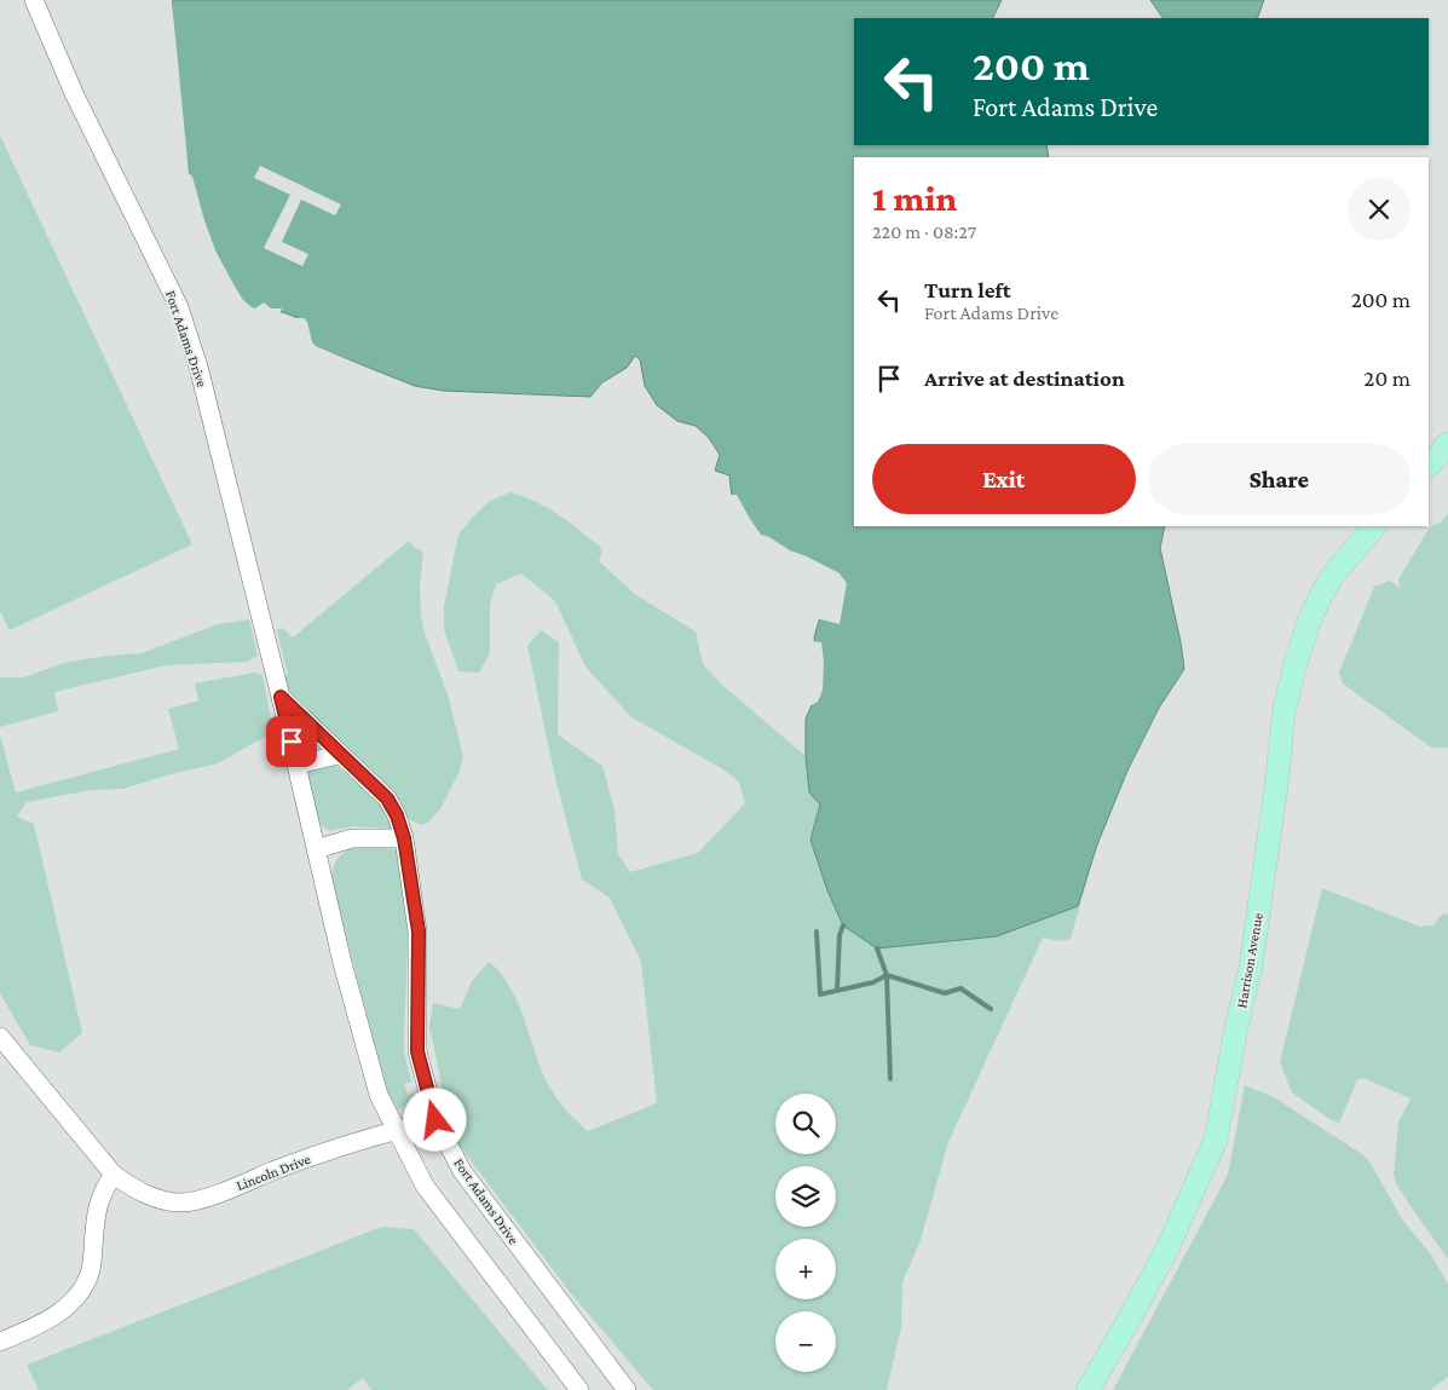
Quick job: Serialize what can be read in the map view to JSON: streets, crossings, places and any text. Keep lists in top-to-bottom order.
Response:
{
  "streets": {
    "main road": ["Harrison Avenue"],
    "street": ["Fort Adams Drive", "Lincoln Drive"]
  },
  "crossings": [
    ["Fort Adams Drive", "Lincoln Drive"]
  ],
  "page": {
    "turn": ["200 m", "Fort Adams Drive"],
    "heading": ["1 min", "220 m · 08:27"],
    "list": [
      {
        "name": "Turn left",
        "note": "Fort Adams Drive",
        "value": "200 m"
      },
      {
        "name": "Arrive at destination",
        "value": "20 m"
      }
    ],
    "buttons": ["Exit", "Share"],
    "map_buttons": ["+", "−"]
  }
}
